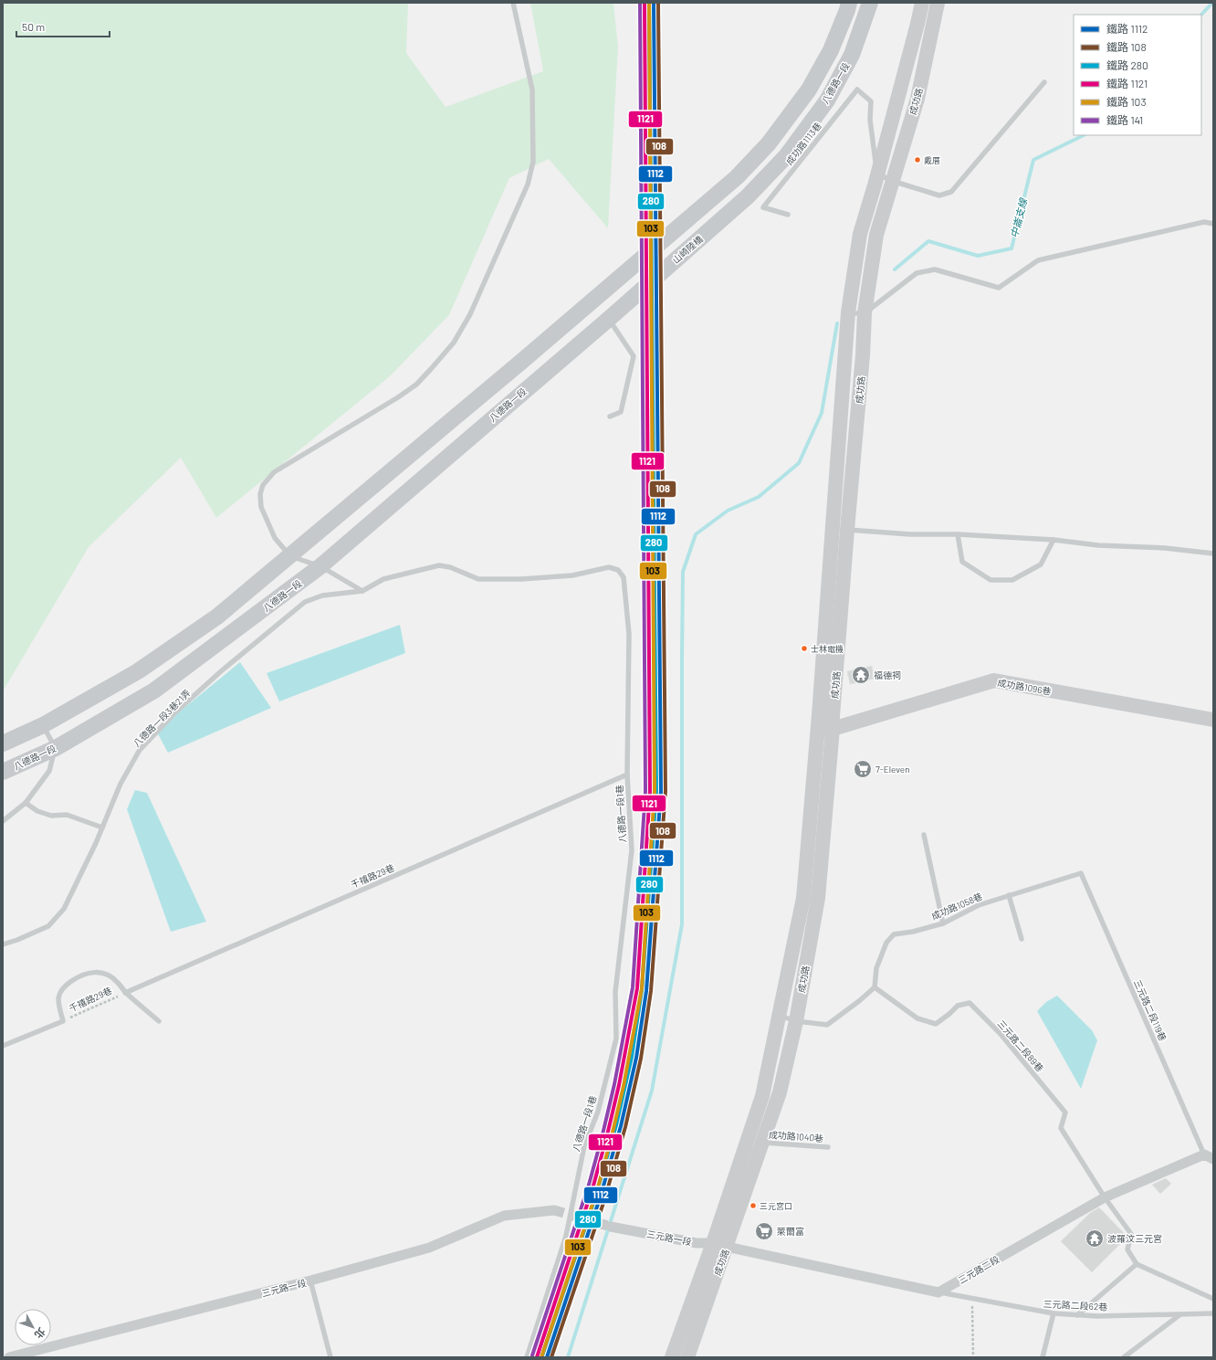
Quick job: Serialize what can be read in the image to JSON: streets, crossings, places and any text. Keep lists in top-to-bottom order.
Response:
{
  "streets": {
    "main road": ["八德路一段", "山崎陸橋"],
    "street": [
      "成功路",
      "成功路1096巷",
      "三元路一段",
      "三元路二段"
    ],
    "lane": [
      "成功路1113巷",
      "八德路一段3巷21弄",
      "八德路一段1巷",
      "千禧路29巷",
      "成功路1058巷",
      "三元路二段119巷",
      "三元路二段89巷",
      "成功路1040巷",
      "三元路二段62巷"
    ]
  },
  "crossings": [
    ["八德路一段", "山崎陸橋"],
    ["成功路", "成功路1113巷"],
    ["成功路", "成功路1096巷"],
    ["成功路", "成功路1040巷"],
    ["成功路", "三元路一段"],
    ["八德路一段3巷21弄", "八德路一段1巷"],
    ["八德路一段1巷", "千禧路29巷"],
    ["成功路1058巷", "三元路二段119巷"],
    ["成功路1058巷", "三元路二段89巷"],
    ["三元路二段119巷", "三元路二段"],
    ["三元路二段89巷", "三元路二段"],
    ["三元路二段", "三元路二段62巷"]
  ],
  "water": ["中崙支線"],
  "places": {
    "other": ["戴厝", "士林電機", "三元宮口"],
    "temple": ["福德祠", "波羅汶三元宮"],
    "supermarket": ["7-Eleven", "萊爾富"]
  },
  "lines": [
    "rail line 1112",
    "rail line 108",
    "rail line 280",
    "rail line 1121",
    "rail line 103",
    "rail line 141"
  ],
  "legend": [
    "鐵路 1112",
    "鐵路 108",
    "鐵路 280",
    "鐵路 1121",
    "鐵路 103",
    "鐵路 141"
  ],
  "scale_bar": "50 m",
  "north": "bottom right"
}
